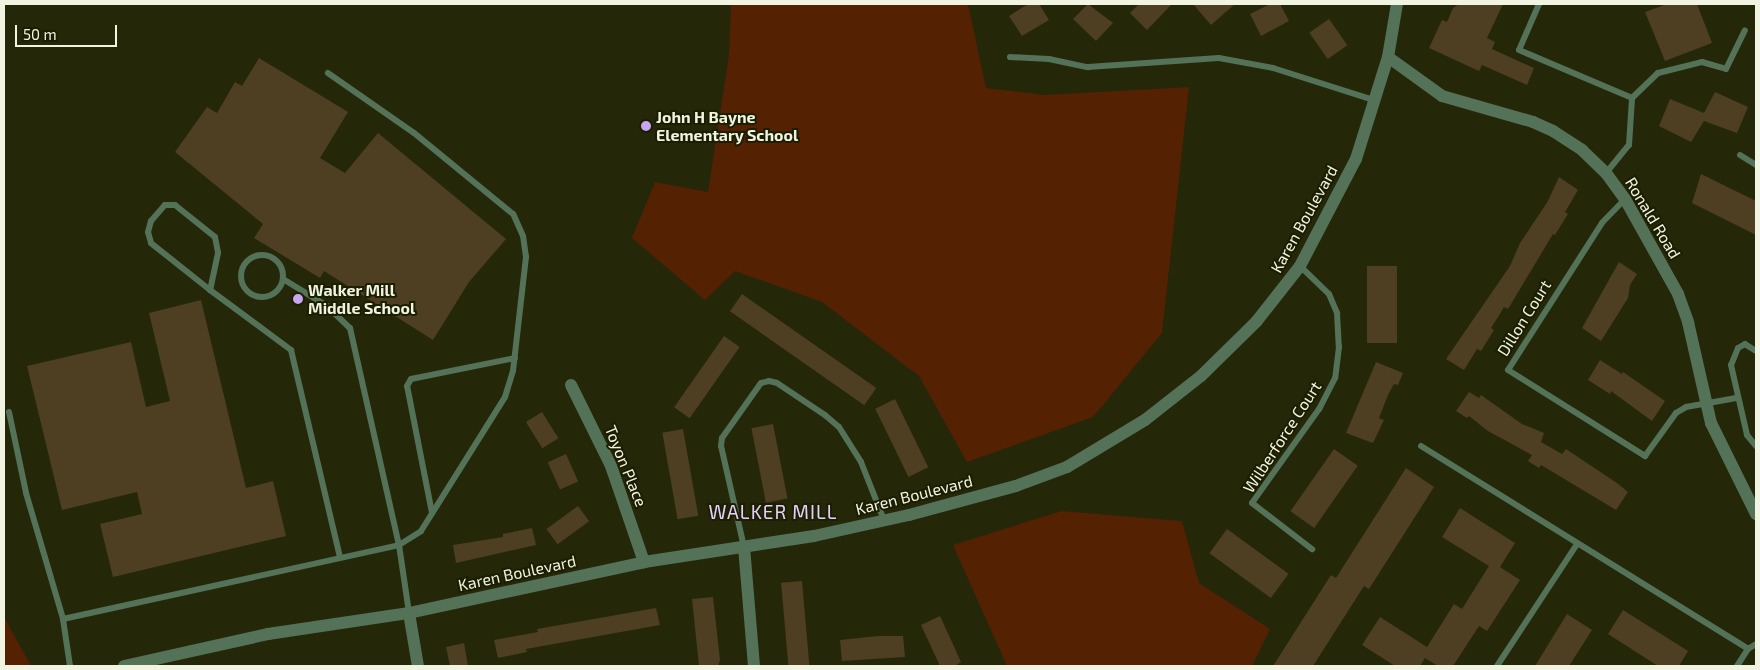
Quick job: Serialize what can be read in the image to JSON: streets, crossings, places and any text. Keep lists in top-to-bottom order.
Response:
{
  "streets": {
    "street": ["Ronald Road", "Karen Boulevard", "Toyon Place"],
    "lane": ["Dillon Court", "Wilberforce Court"]
  },
  "crossings": [
    ["Ronald Road", "Karen Boulevard"],
    ["Ronald Road", "Dillon Court"],
    ["Karen Boulevard", "Wilberforce Court"],
    ["Karen Boulevard", "Toyon Place"]
  ],
  "districts": ["WALKER MILL"],
  "places": ["John H Bayne Elementary School", "Walker Mill Middle School"],
  "scale_bar": "50 m"
}
